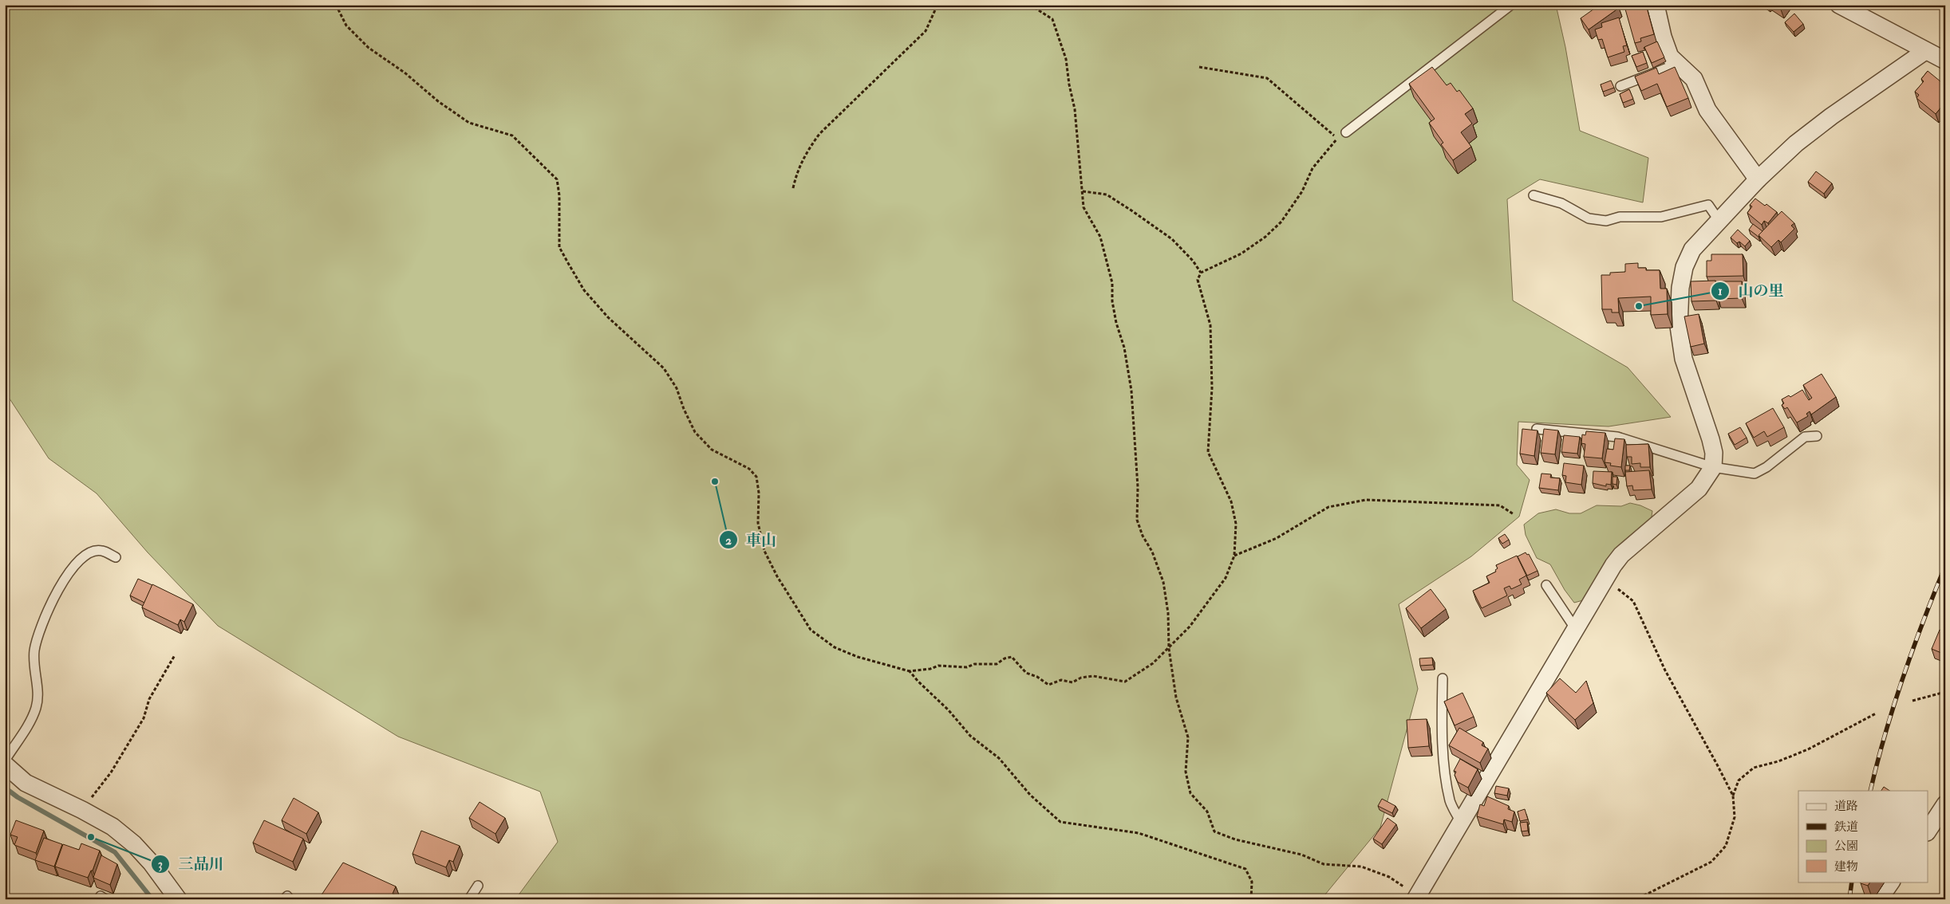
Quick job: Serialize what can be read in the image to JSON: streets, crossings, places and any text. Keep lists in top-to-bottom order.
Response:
{
  "places": ["山の里", "車山", "三品川"],
  "legend": [
    "道路",
    "鉄道",
    "公園",
    "建物"
  ]
}
